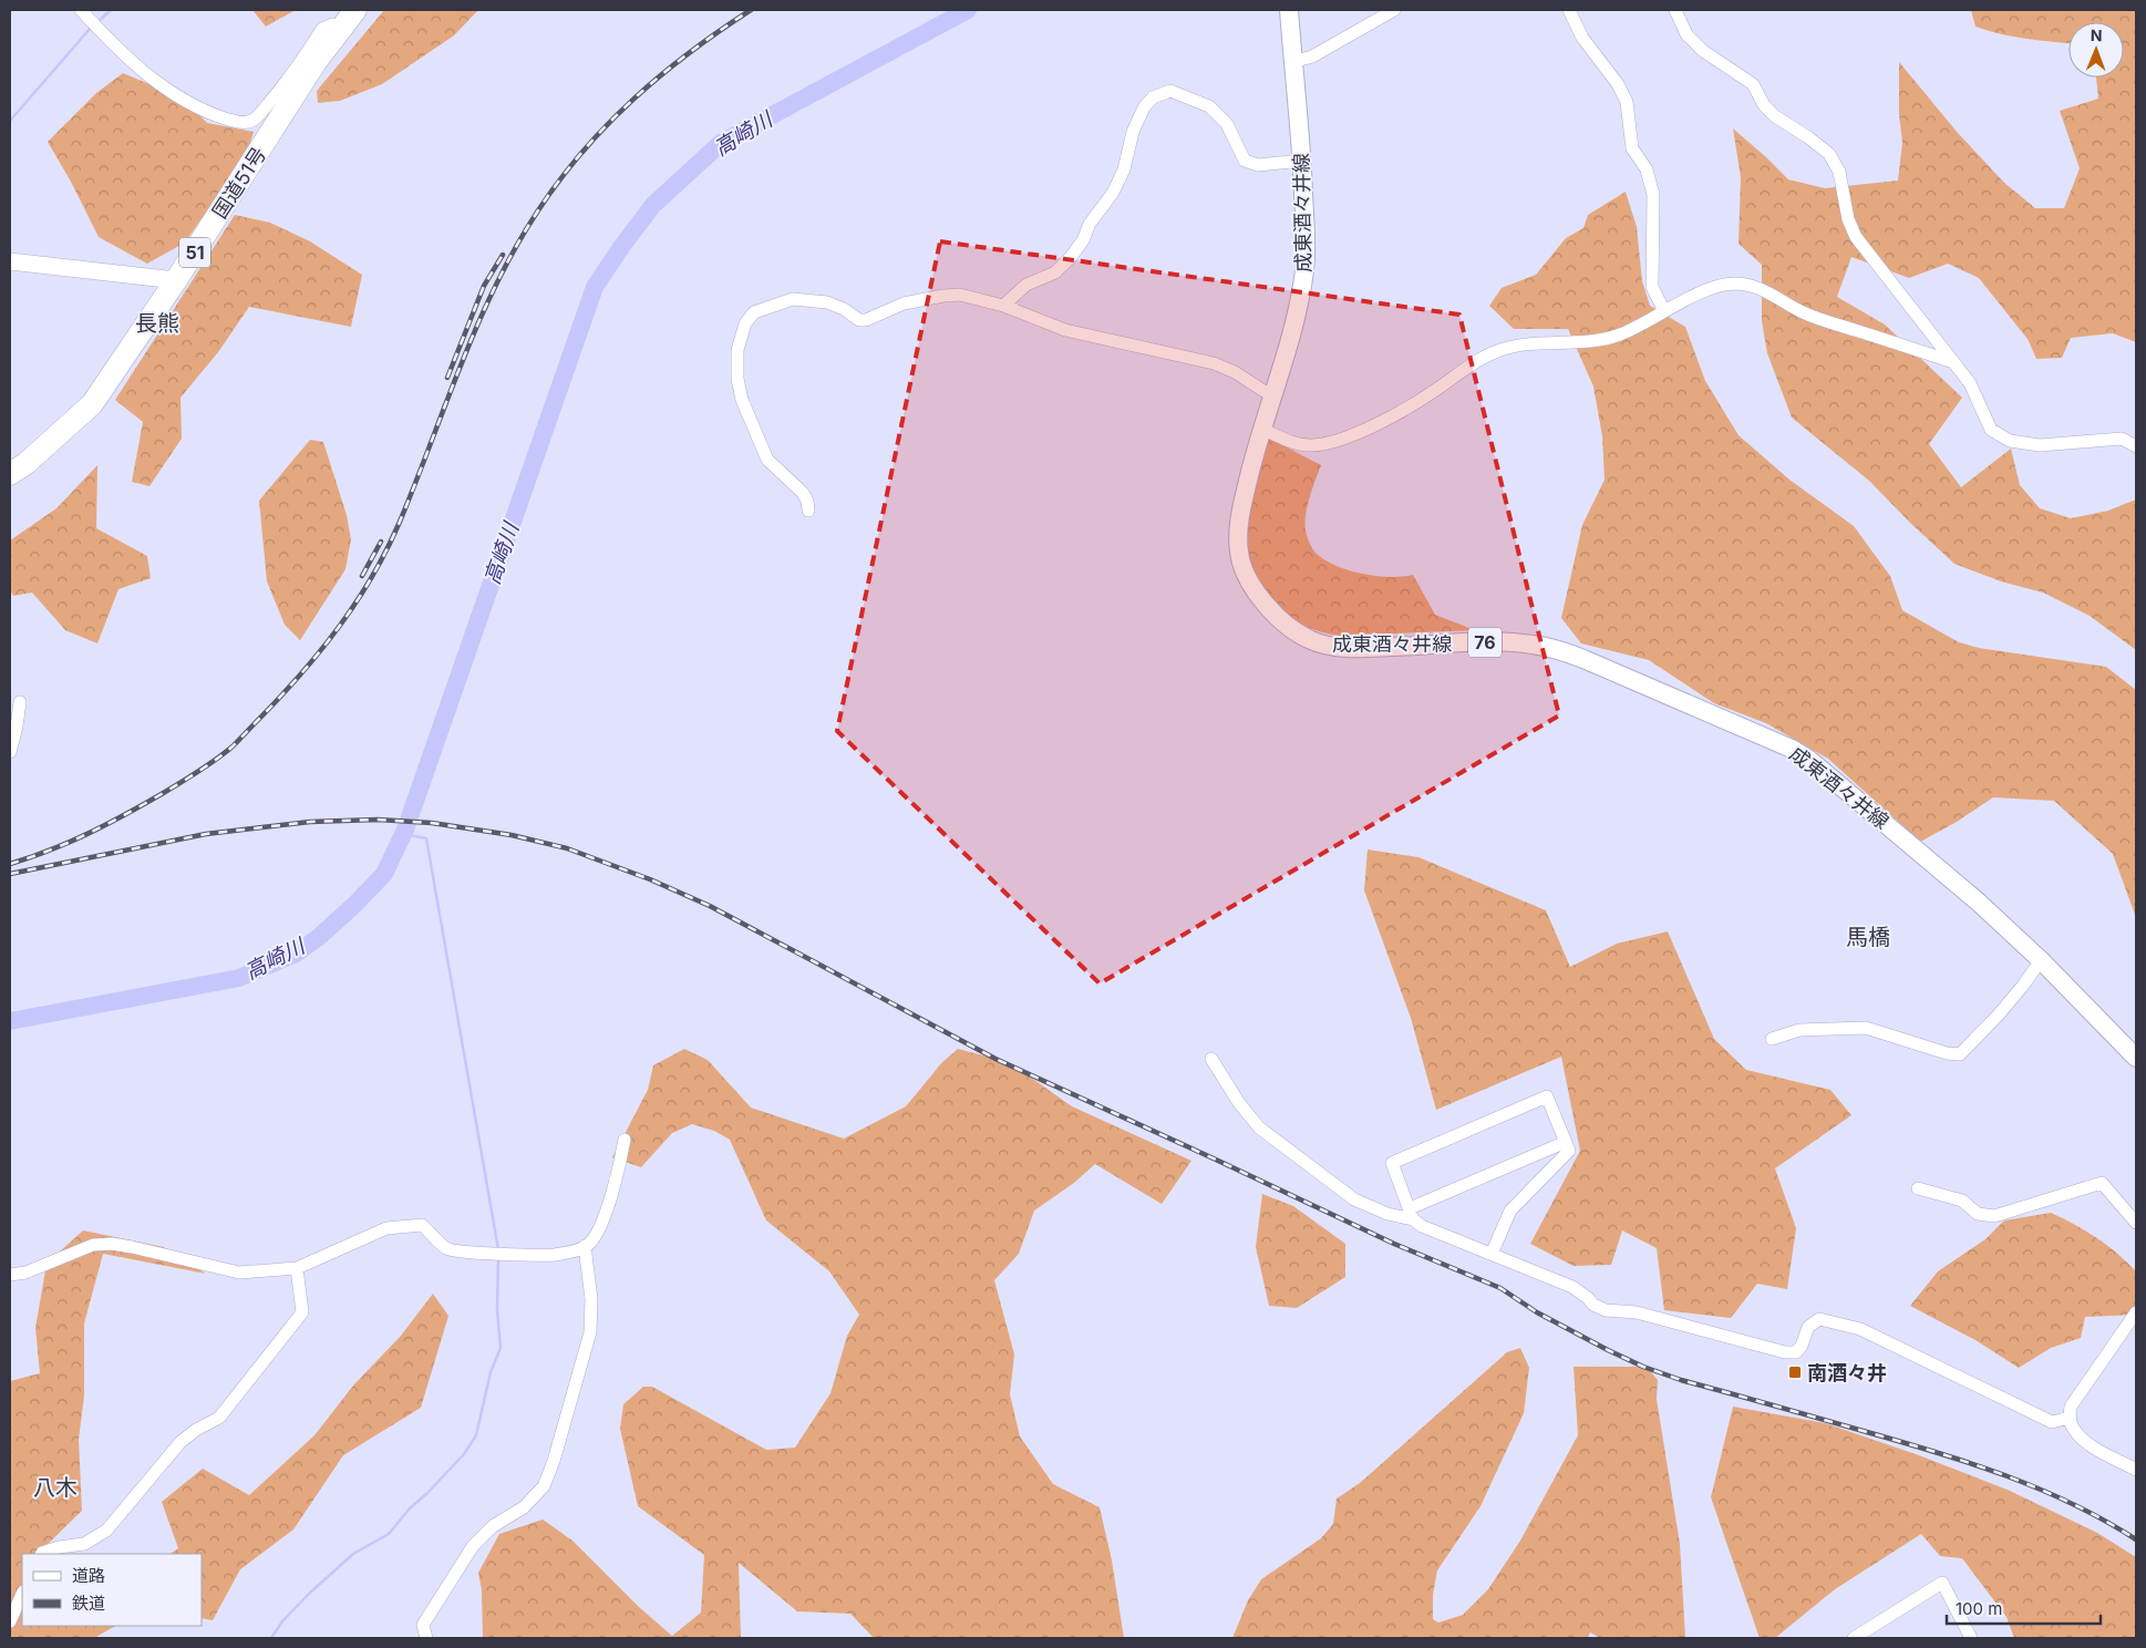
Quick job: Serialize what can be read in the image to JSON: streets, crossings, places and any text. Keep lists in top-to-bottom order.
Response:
{
  "streets": {
    "highway": ["国道51号", "51"],
    "main road": ["成東酒々井線", "76"]
  },
  "districts": ["長熊", "馬橋", "八木"],
  "water": ["高崎川"],
  "places": {
    "transit": ["南酒々井"]
  },
  "legend": ["道路", "鉄道"],
  "scale_bar": "100 m",
  "north": "top"
}
